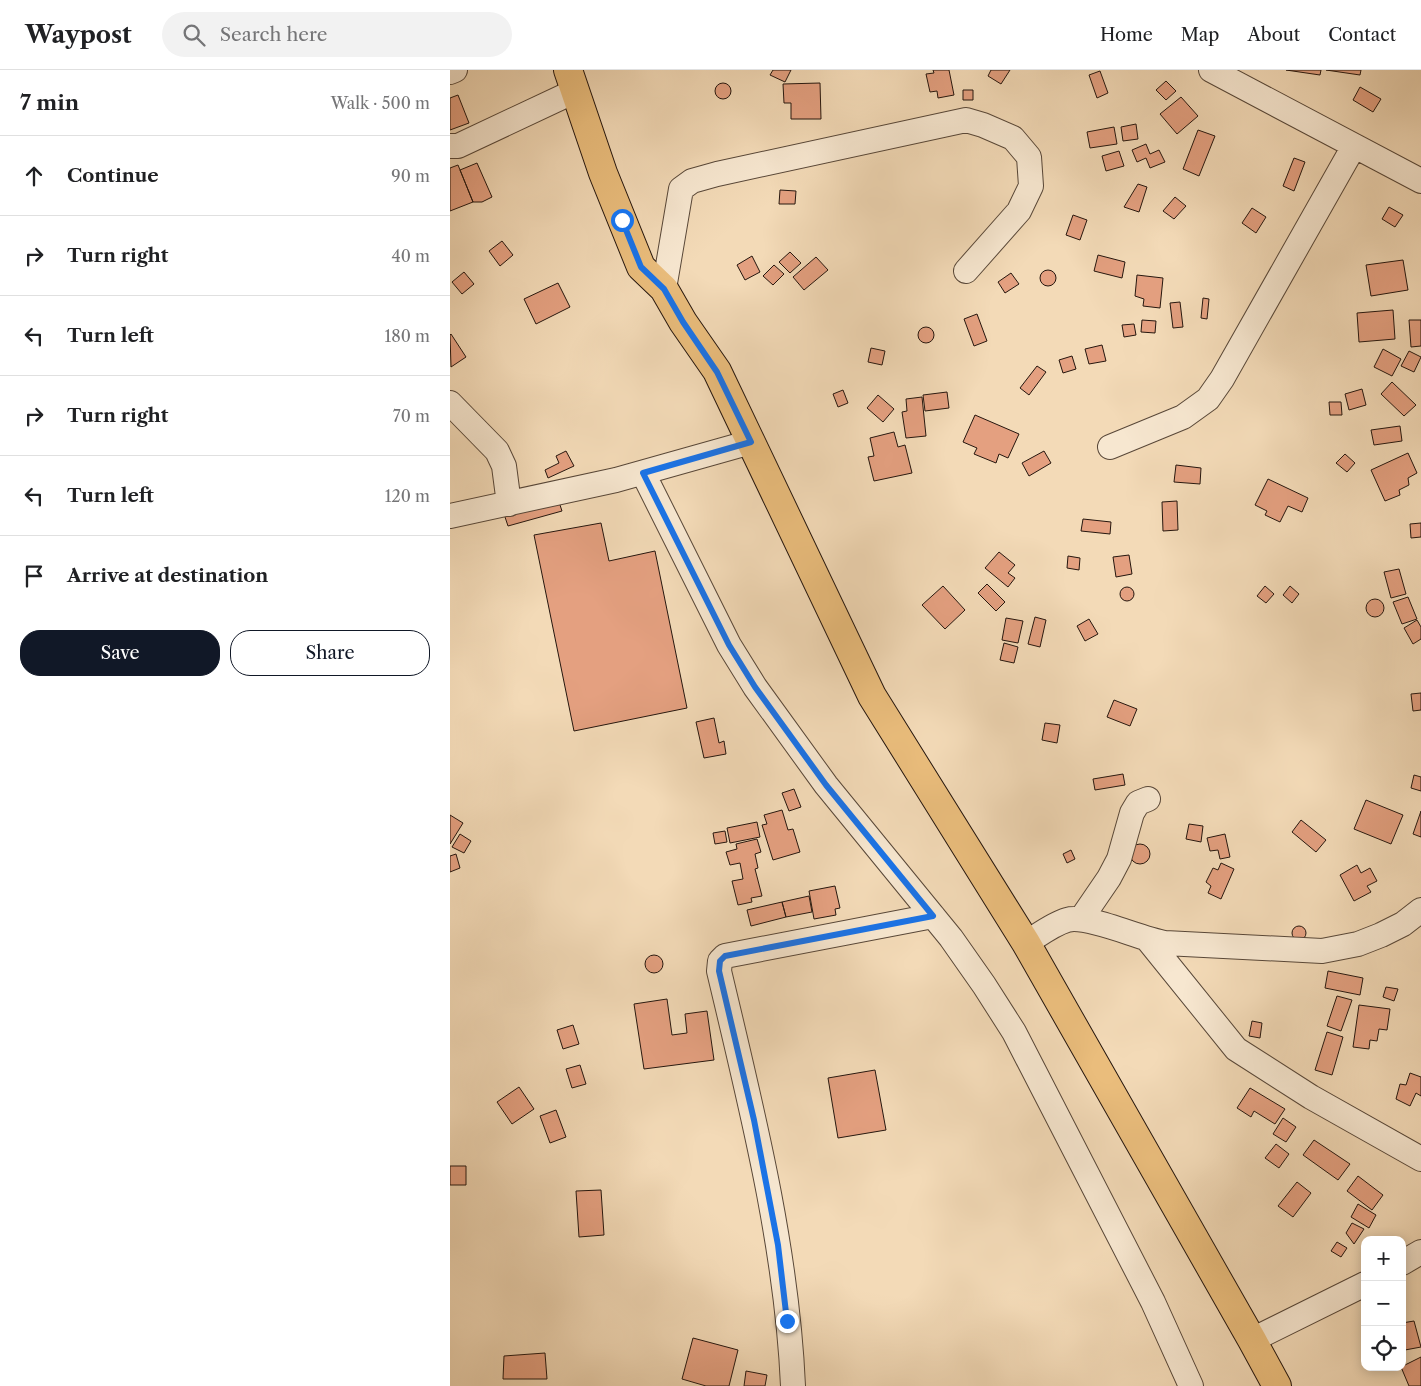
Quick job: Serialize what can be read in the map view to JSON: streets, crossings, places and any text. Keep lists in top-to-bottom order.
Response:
{
  "page": {
    "header": "Waypost",
    "search": "Search here",
    "nav": [
      "Home",
      "Map",
      "About",
      "Contact"
    ],
    "heading": ["7 min", "Walk · 500 m"],
    "list": [
      ["Continue", "90 m"],
      ["Turn right", "40 m"],
      ["Turn left", "180 m"],
      ["Turn right", "70 m"],
      ["Turn left", "120 m"],
      "Arrive at destination"
    ],
    "buttons": ["Save", "Share"],
    "map_buttons": ["+", "−"]
  }
}
